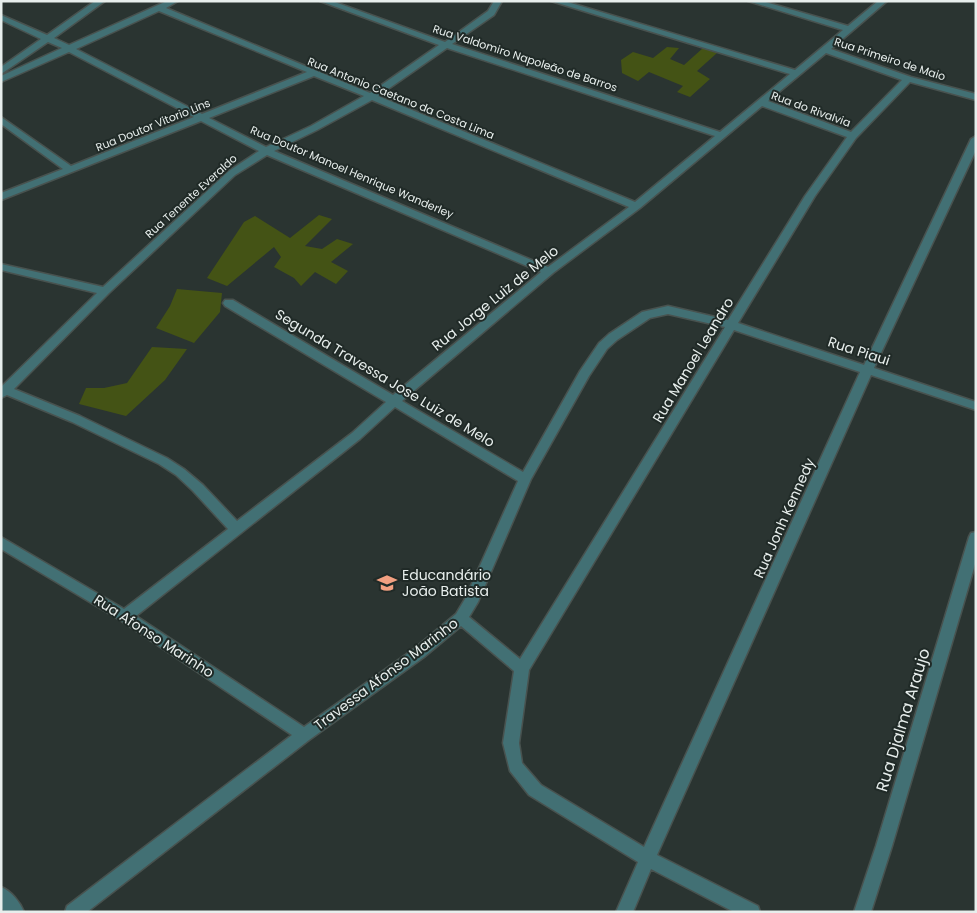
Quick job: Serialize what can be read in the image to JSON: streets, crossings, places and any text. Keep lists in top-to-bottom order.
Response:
{
  "streets": {
    "street": [
      "Rua Valdomiro Napoleão de Barros",
      "Rua Primeiro de Maio",
      "Rua Antonio Caetano da Costa Lima",
      "Rua do Rivalvia",
      "Rua Doutor Vitorio Lins",
      "Rua Doutor Manoel Henrique Wanderley",
      "Rua Tenente Everaldo",
      "Rua Jorge Luiz de Melo",
      "Rua Piaui",
      "Rua Manoel Leandro",
      "Segunda Travessa Jose Luiz de Melo",
      "Rua Jonh Kennedy",
      "Rua Afonso Marinho",
      "Travessa Afonso Marinho",
      "Rua Djalma Araujo"
    ]
  },
  "crossings": [
    ["Rua Valdomiro Napoleão de Barros", "Rua Tenente Everaldo"],
    ["Rua Valdomiro Napoleão de Barros", "Rua Jorge Luiz de Melo"],
    ["Rua Primeiro de Maio", "Rua Jorge Luiz de Melo"],
    ["Rua Primeiro de Maio", "Rua Manoel Leandro"],
    ["Rua Antonio Caetano da Costa Lima", "Rua Doutor Vitorio Lins"],
    ["Rua Antonio Caetano da Costa Lima", "Rua Tenente Everaldo"],
    ["Rua Antonio Caetano da Costa Lima", "Rua Jorge Luiz de Melo"],
    ["Rua do Rivalvia", "Rua Jorge Luiz de Melo"],
    ["Rua do Rivalvia", "Rua Manoel Leandro"],
    ["Rua Doutor Vitorio Lins", "Rua Doutor Manoel Henrique Wanderley"],
    ["Rua Doutor Manoel Henrique Wanderley", "Rua Tenente Everaldo"],
    ["Rua Doutor Manoel Henrique Wanderley", "Rua Jorge Luiz de Melo"],
    ["Rua Jorge Luiz de Melo", "Segunda Travessa Jose Luiz de Melo"],
    ["Rua Jorge Luiz de Melo", "Rua Afonso Marinho"],
    ["Rua Piaui", "Rua Manoel Leandro"],
    ["Rua Piaui", "Rua Jonh Kennedy"],
    ["Rua Piaui", "Travessa Afonso Marinho"],
    ["Rua Manoel Leandro", "Travessa Afonso Marinho"],
    ["Segunda Travessa Jose Luiz de Melo", "Travessa Afonso Marinho"],
    ["Rua Afonso Marinho", "Travessa Afonso Marinho"]
  ],
  "places": {
    "school or university": ["Educandário João Batista"]
  }
}
